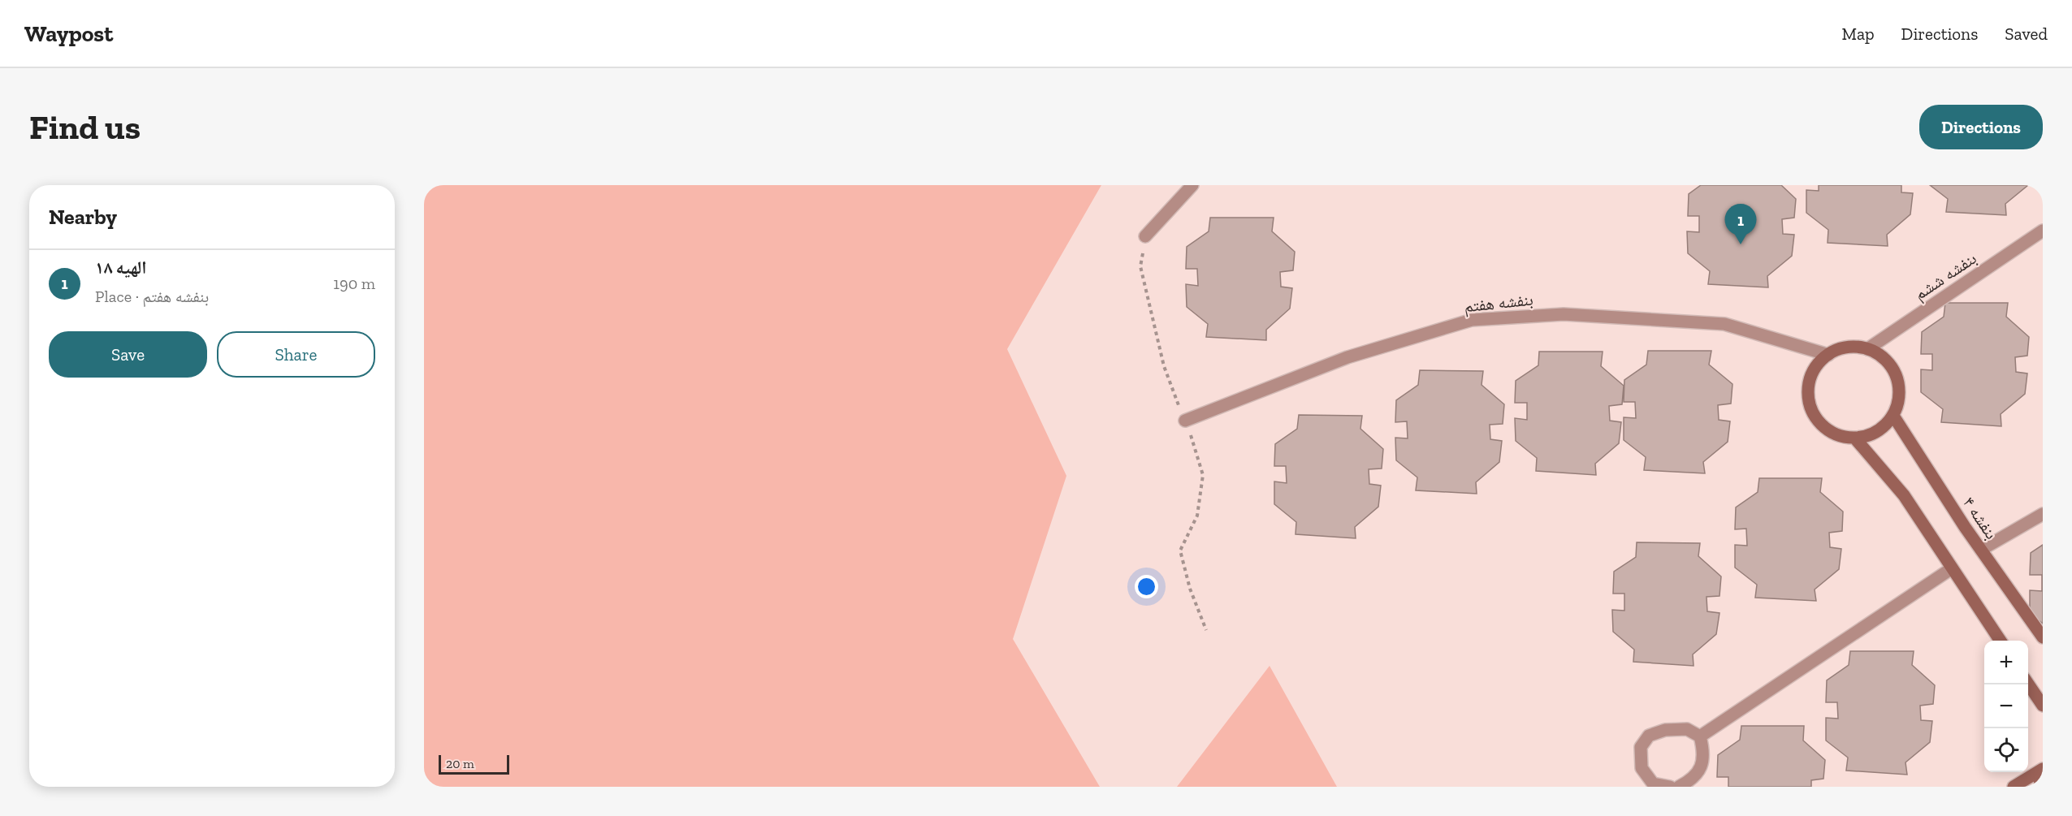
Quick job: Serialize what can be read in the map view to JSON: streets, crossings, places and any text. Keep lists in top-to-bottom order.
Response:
{
  "streets": {
    "street": ["بنفشه ششم", "بنفشه هفتم", "بنفشه ۴"]
  },
  "crossings": [
    ["بنفشه ششم", "بنفشه هفتم"],
    ["بنفشه ششم", "بنفشه ۴"],
    ["بنفشه هفتم", "بنفشه ۴"]
  ],
  "scale_bar": "20 m",
  "page": {
    "header": "Waypost",
    "nav": ["Map", "Directions", "Saved"],
    "buttons": [
      "Directions",
      ["Save", "Share"]
    ],
    "title": "Find us",
    "heading": "Nearby",
    "pins": "1",
    "list": [
      {
        "mark": "1",
        "name": "الهیه ۱۸",
        "note": "Place · بنفشه هفتم",
        "value": "190 m"
      }
    ],
    "map_buttons": ["+", "−"],
    "scale": "20 m"
  }
}
